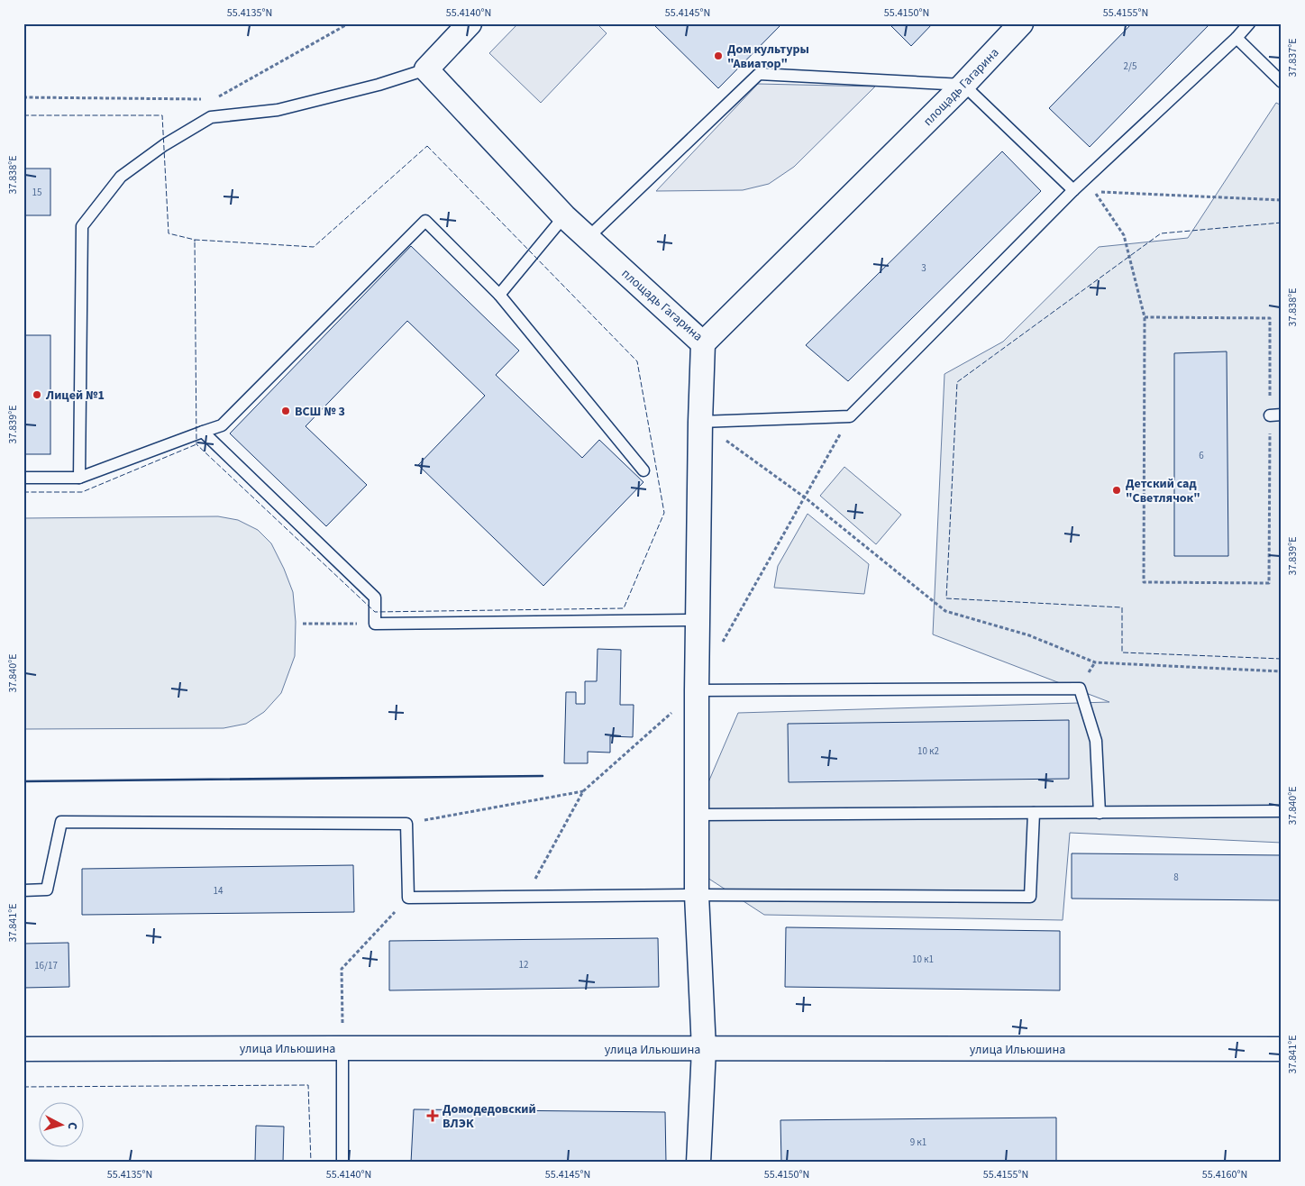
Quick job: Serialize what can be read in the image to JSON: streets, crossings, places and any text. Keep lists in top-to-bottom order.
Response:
{
  "streets": {
    "street": ["площадь Гагарина", "улица Ильюшина"]
  },
  "places": {
    "other": [
      "Дом культуры \"Авиатор\"",
      "Лицей №1",
      "ВСШ № 3",
      "Детский сад \"Светлячок\""
    ],
    "health": ["Домодедовский ВЛЭК"]
  },
  "house_numbers": [
    "2/5",
    "15",
    "3",
    "6",
    "10 к2",
    "8",
    "14",
    "10 к1",
    "12",
    "16/17",
    "9 к1"
  ],
  "north": "right",
  "coordinates": [
    "55.4135°N",
    "55.4140°N",
    "55.4145°N",
    "55.4150°N",
    "55.4155°N",
    "37.837°E",
    "37.838°E",
    "37.839°E",
    "37.840°E",
    "37.841°E",
    "55.4160°N"
  ]
}
